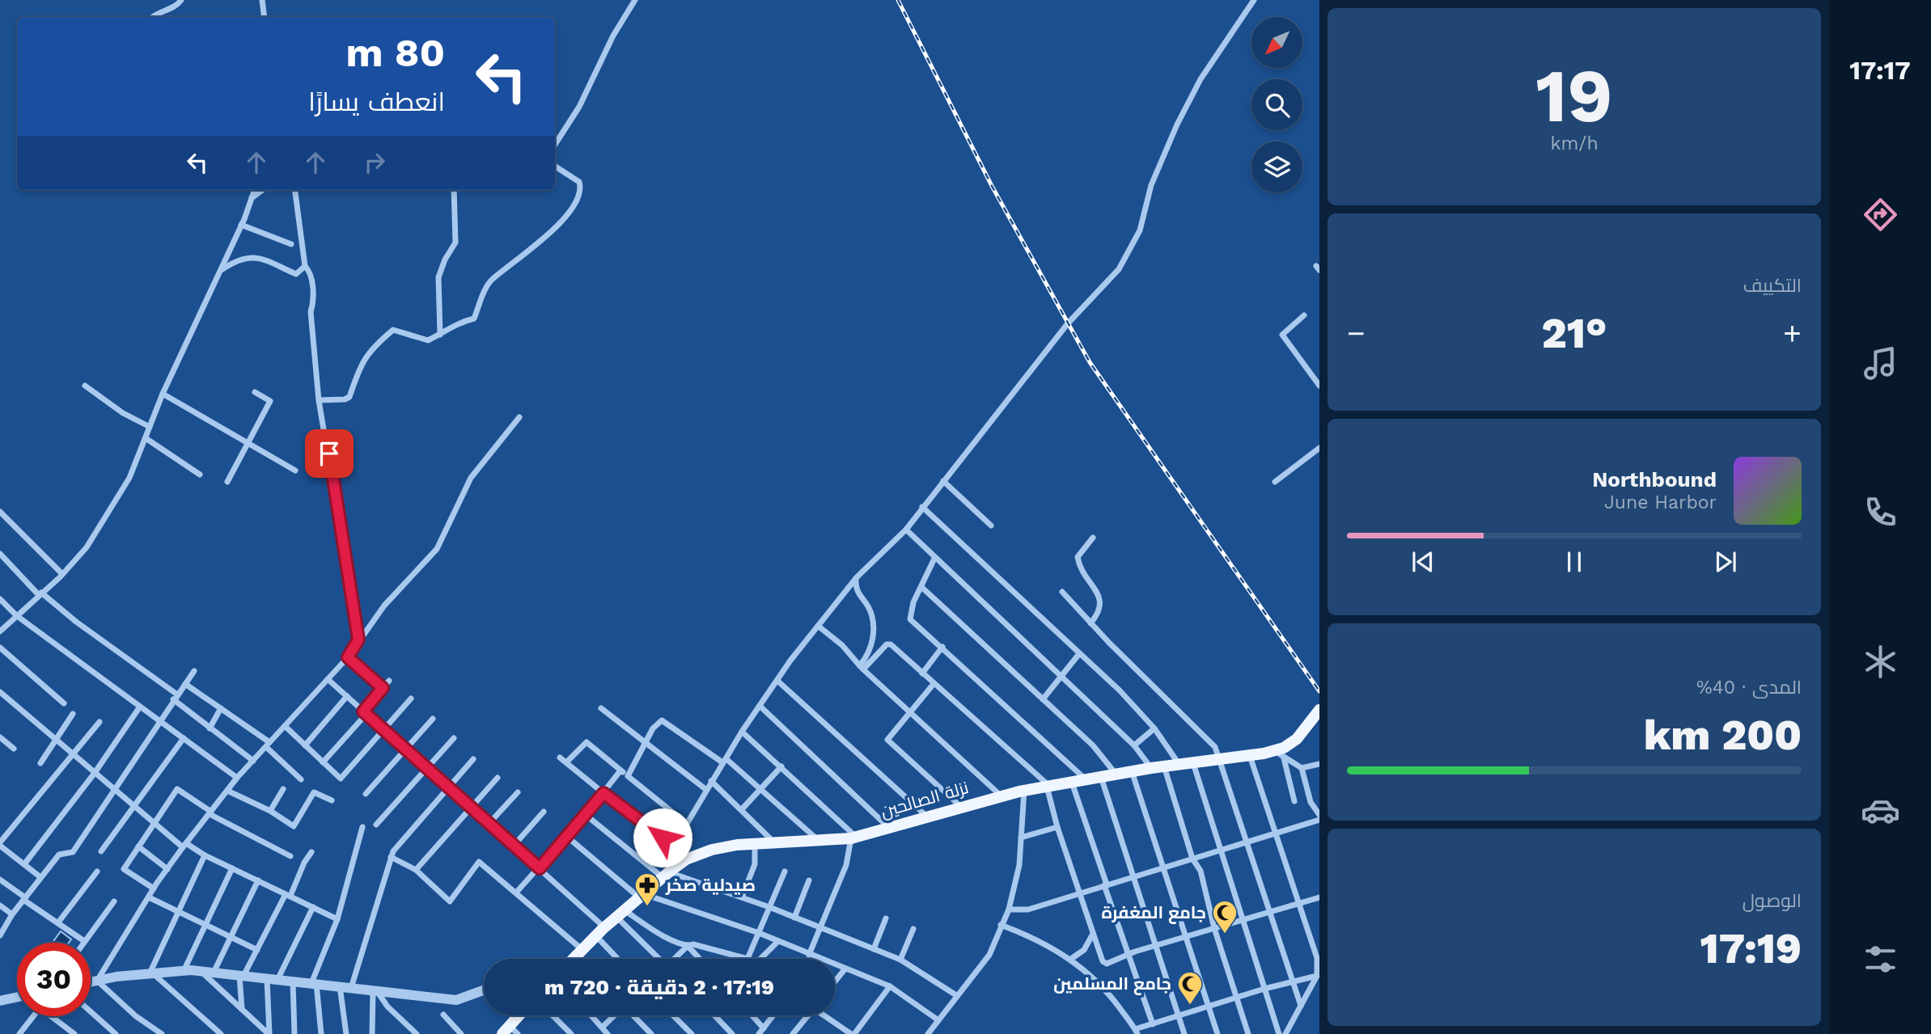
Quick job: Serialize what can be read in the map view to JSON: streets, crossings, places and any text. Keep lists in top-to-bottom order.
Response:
{
  "streets": {
    "main road": ["نزلة الصالحين"]
  },
  "places": {
    "pharmacy": ["صيدلية صخر"],
    "mosque": ["جامع المغفرة", "جامع المسلمين"]
  },
  "north": "bottom left",
  "page": {
    "tabs": "17:17",
    "tile": [
      ["19", "km/h"],
      "التكييف",
      ["المدى · 40%", "200 km"],
      ["الوصول", "17:19"]
    ],
    "turn": ["80 m", "انعطف يسارًا"],
    "heat": ["−", "21°", "+"],
    "song": ["Northbound", "June Harbor"],
    "limit": "30",
    "trip": "17:19 · 2 دقيقة · 720 m"
  }
}
